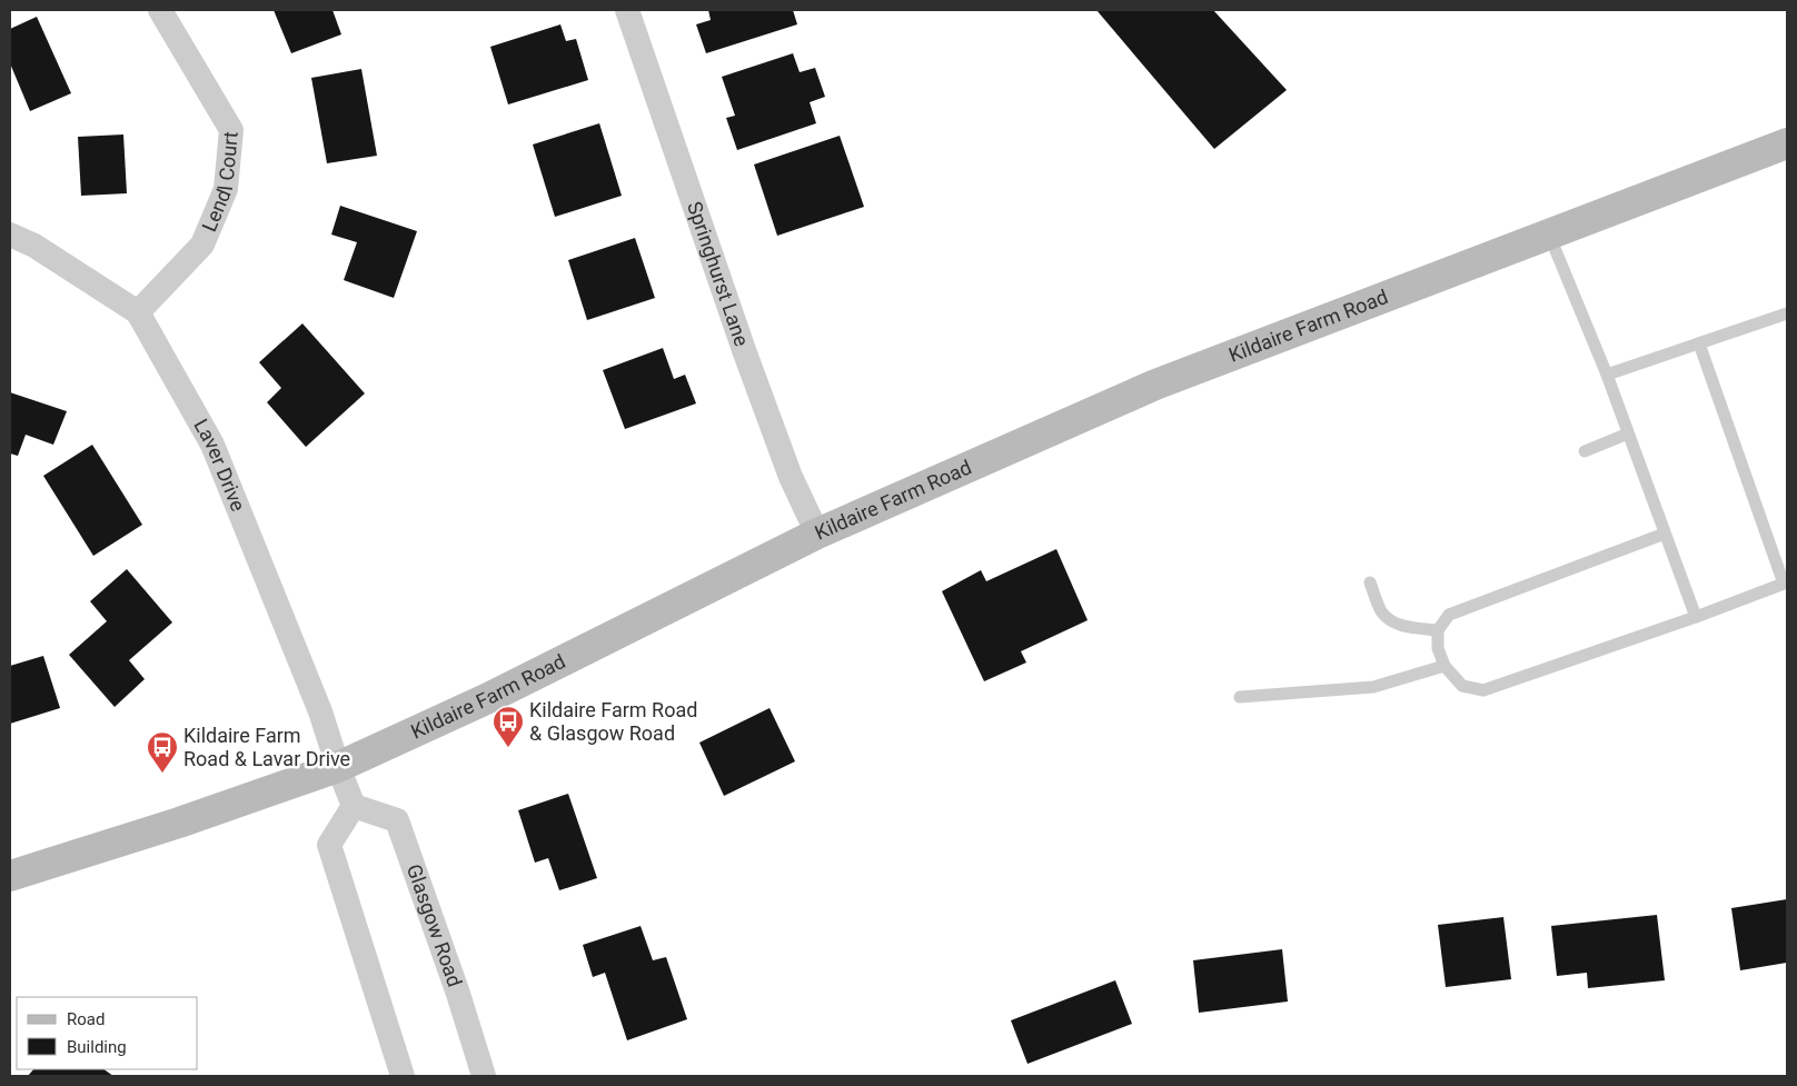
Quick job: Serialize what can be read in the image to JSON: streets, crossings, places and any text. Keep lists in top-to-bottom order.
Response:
{
  "streets": {
    "main road": ["Kildaire Farm Road"],
    "street": [
      "Lendl Court",
      "Springhurst Lane",
      "Laver Drive",
      "Glasgow Road"
    ]
  },
  "crossings": [
    ["Lendl Court", "Laver Drive"],
    ["Springhurst Lane", "Kildaire Farm Road"],
    ["Kildaire Farm Road", "Laver Drive"]
  ],
  "places": {
    "bus stop": ["Kildaire Farm Road & Glasgow Road", "Kildaire Farm Road & Lavar Drive"]
  },
  "legend": ["Road", "Building"]
}
